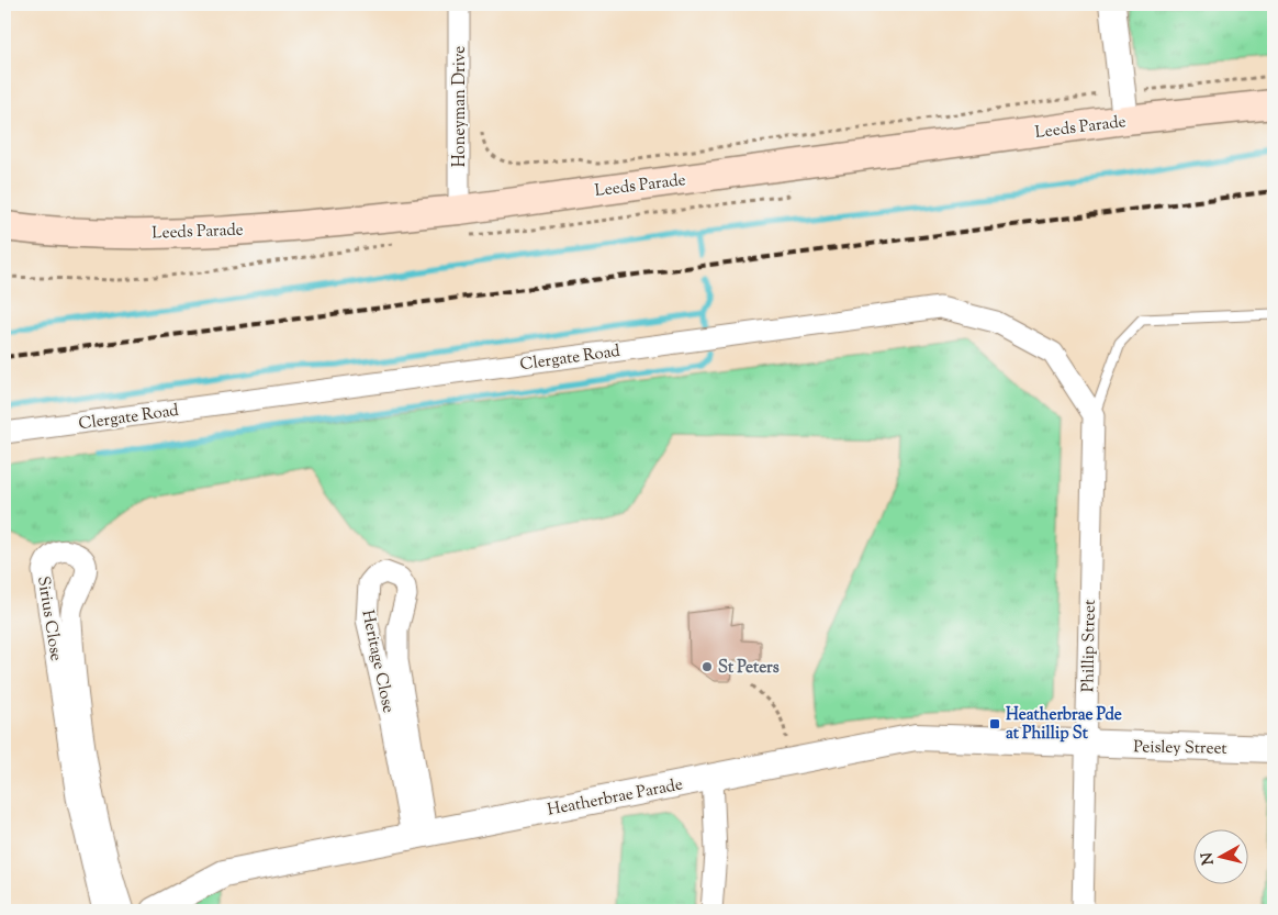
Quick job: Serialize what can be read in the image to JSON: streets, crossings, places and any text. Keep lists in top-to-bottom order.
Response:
{
  "streets": {
    "main road": ["Leeds Parade"],
    "street": [
      "Honeyman Drive",
      "Clergate Road",
      "Sirius Close",
      "Phillip Street",
      "Heritage Close",
      "Peisley Street",
      "Heatherbrae Parade"
    ]
  },
  "crossings": [
    ["Honeyman Drive", "Leeds Parade"],
    ["Clergate Road", "Phillip Street"],
    ["Phillip Street", "Peisley Street"],
    ["Phillip Street", "Heatherbrae Parade"],
    ["Heritage Close", "Heatherbrae Parade"],
    ["Peisley Street", "Heatherbrae Parade"]
  ],
  "places": {
    "other": ["St Peters"],
    "transit": ["Heatherbrae Pde at Phillip St"]
  },
  "north": "left"
}
